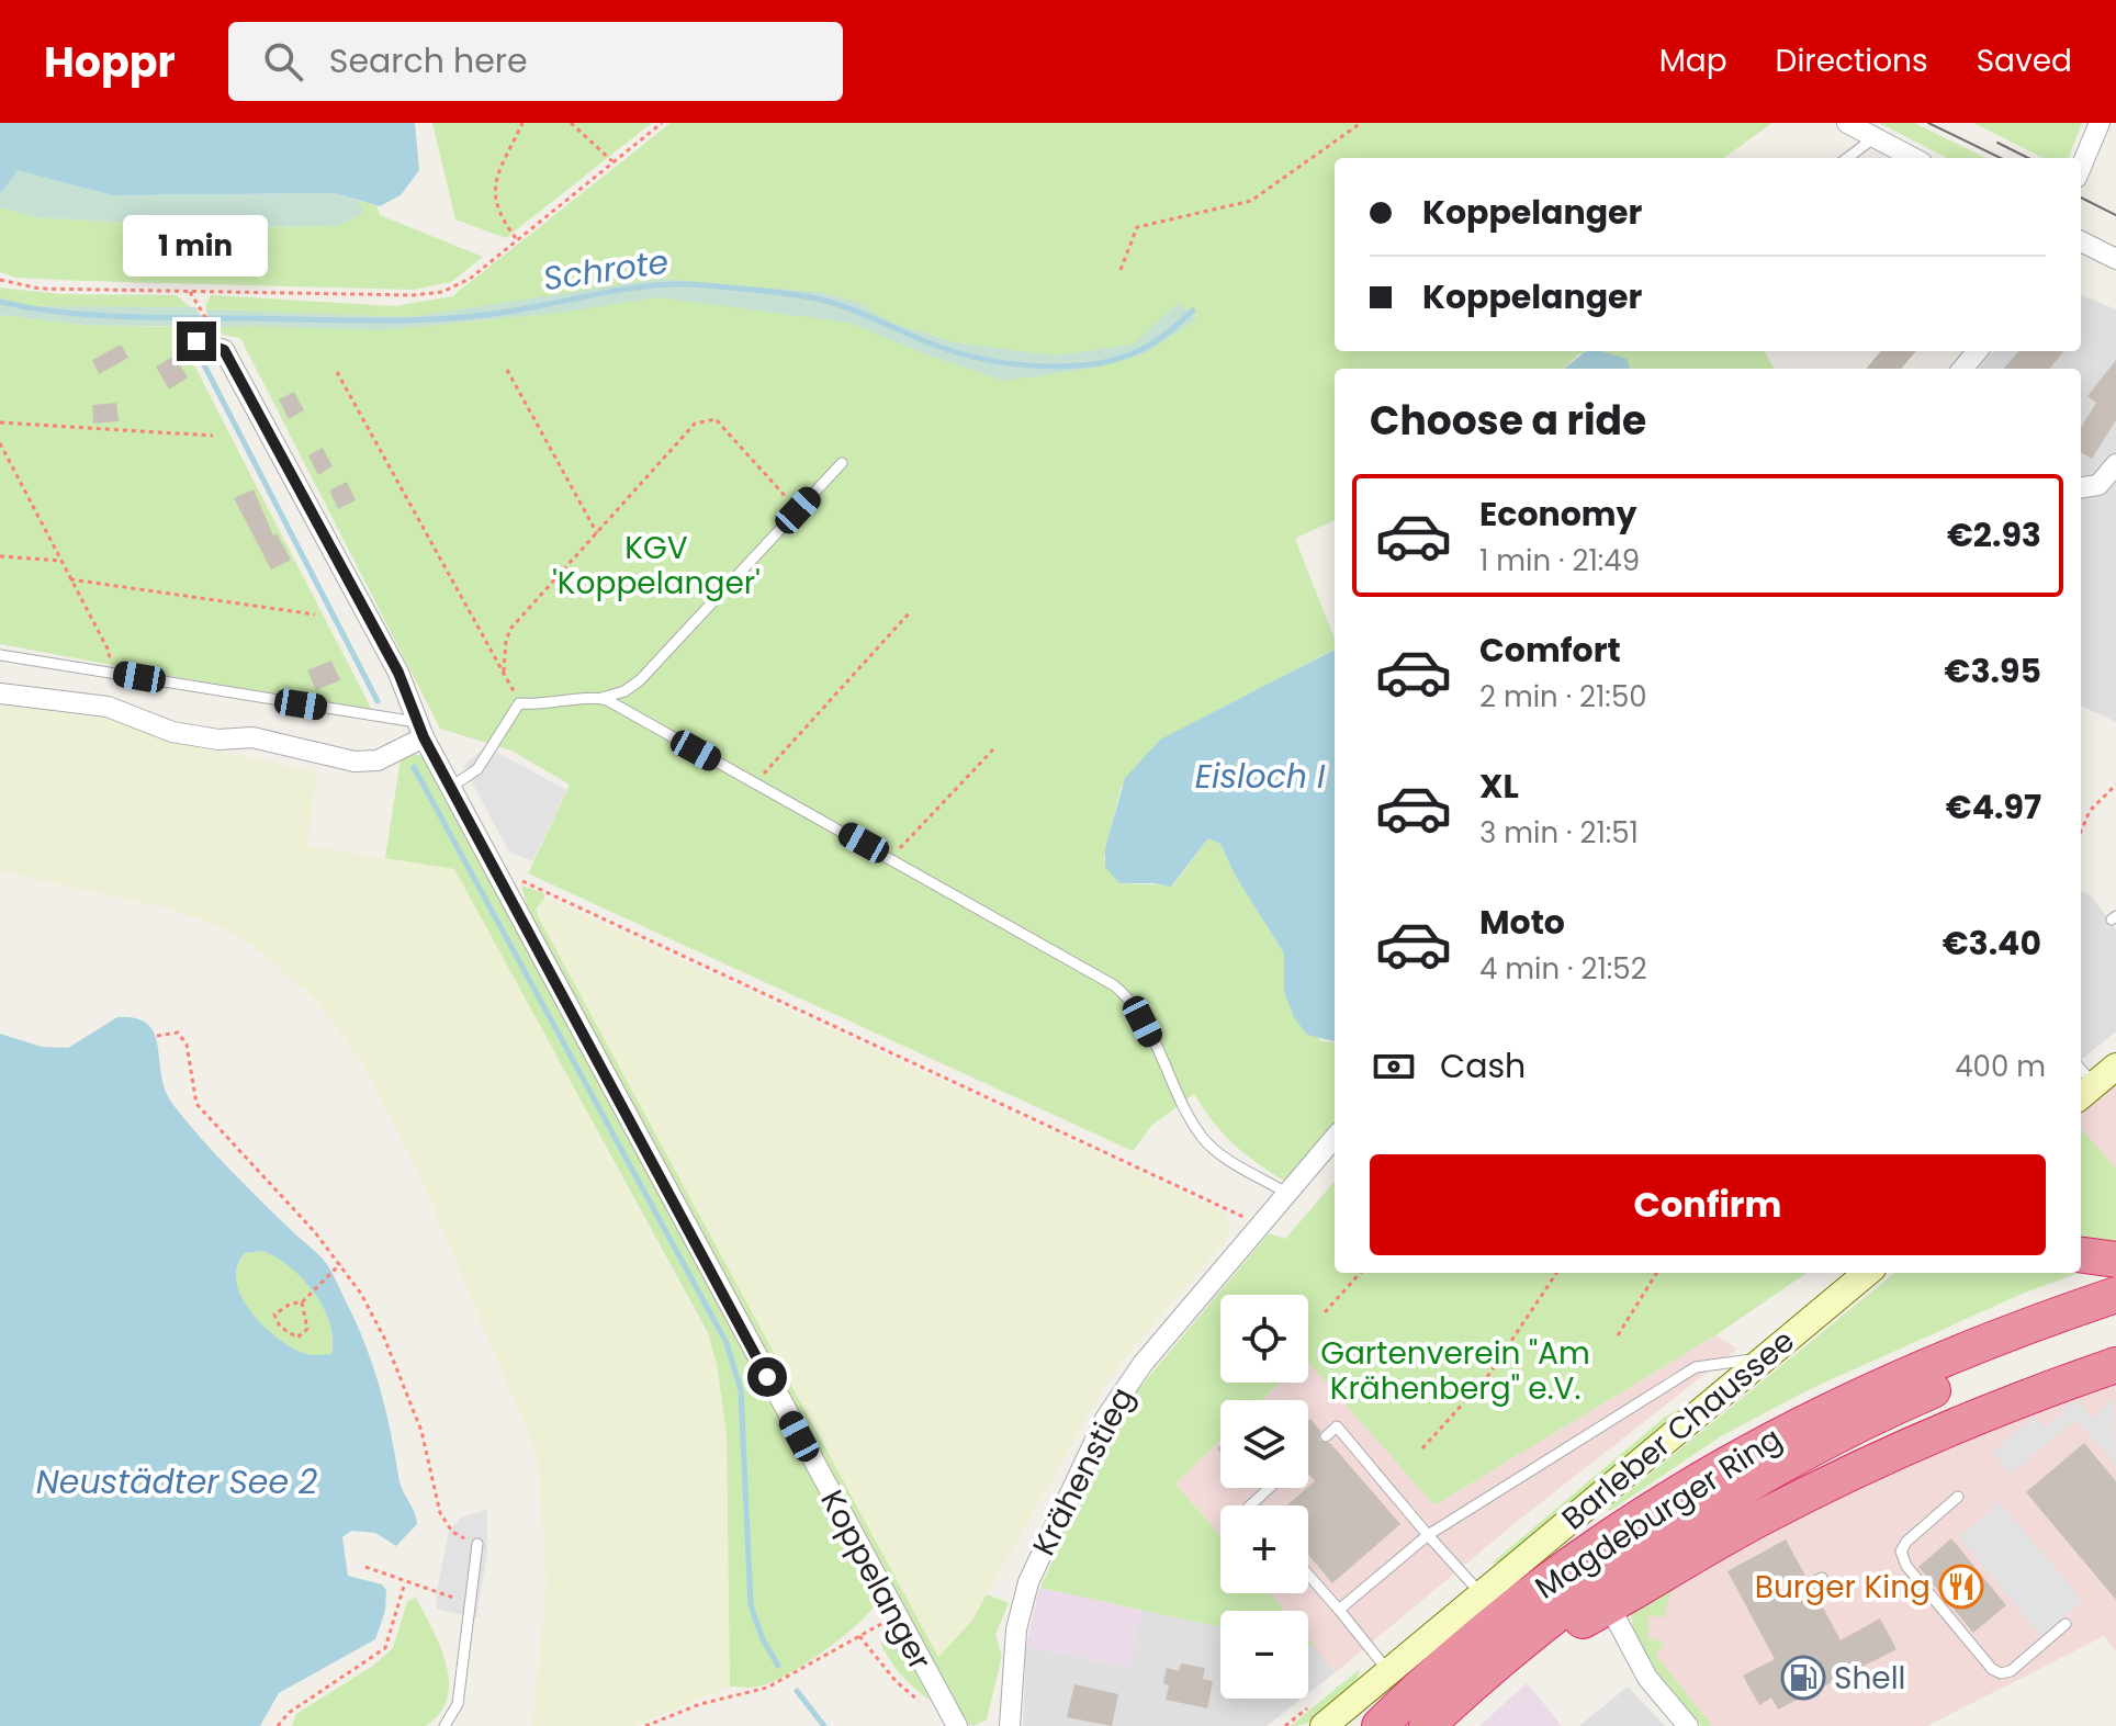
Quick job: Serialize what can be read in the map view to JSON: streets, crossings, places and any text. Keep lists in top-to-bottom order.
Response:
{
  "streets": {
    "highway": ["Magdeburger Ring"],
    "street": ["Barleber Chaussee", "Krähenstieg", "Koppelanger"]
  },
  "water": ["Schrote", "Eisloch I", "Neustädter See 2"],
  "parks": ["KGV 'Koppelanger'", "Gartenverein \"Am Krähenberg\" e.V."],
  "places": {
    "restaurant": ["Burger King"],
    "fuel station": ["Shell"]
  },
  "page": {
    "header": "Hoppr",
    "search": "Search here",
    "nav": ["Map", "Directions", "Saved"],
    "banner": ["Koppelanger", "Koppelanger"],
    "bubble": "1 min",
    "heading": "Choose a ride",
    "list": [
      {
        "name": "Economy",
        "note": "1 min · 21:49",
        "value": "€2.93"
      },
      {
        "name": "Comfort",
        "note": "2 min · 21:50",
        "value": "€3.95"
      },
      {
        "name": "XL",
        "note": "3 min · 21:51",
        "value": "€4.97"
      },
      {
        "name": "Moto",
        "note": "4 min · 21:52",
        "value": "€3.40"
      }
    ],
    "pay": ["Cash", "400 m"],
    "buttons": "Confirm",
    "map_buttons": ["+", "−"]
  }
}
